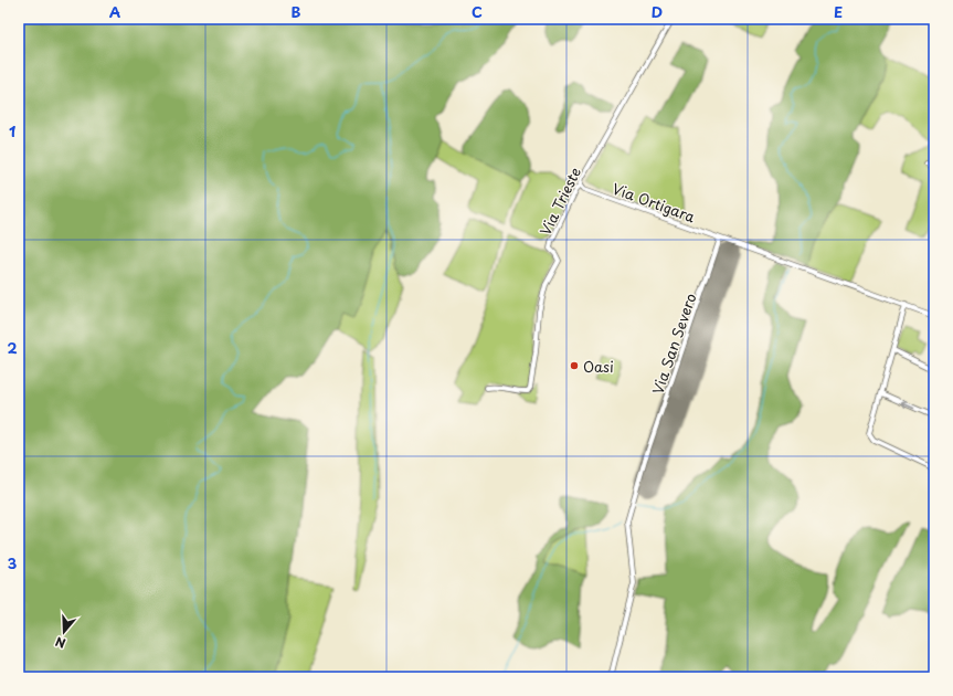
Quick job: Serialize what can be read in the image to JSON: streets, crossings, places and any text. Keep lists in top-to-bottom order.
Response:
{
  "streets": {
    "street": ["Via Trieste", "Via Ortigara", "Via San Severo"]
  },
  "crossings": [
    ["Via Trieste", "Via Ortigara"],
    ["Via Ortigara", "Via San Severo"]
  ],
  "places": ["Oasi"],
  "north": "bottom",
  "grid": {
    "columns": [
      "A",
      "B",
      "C",
      "D",
      "E"
    ],
    "rows": ["1", "2", "3"]
  }
}
